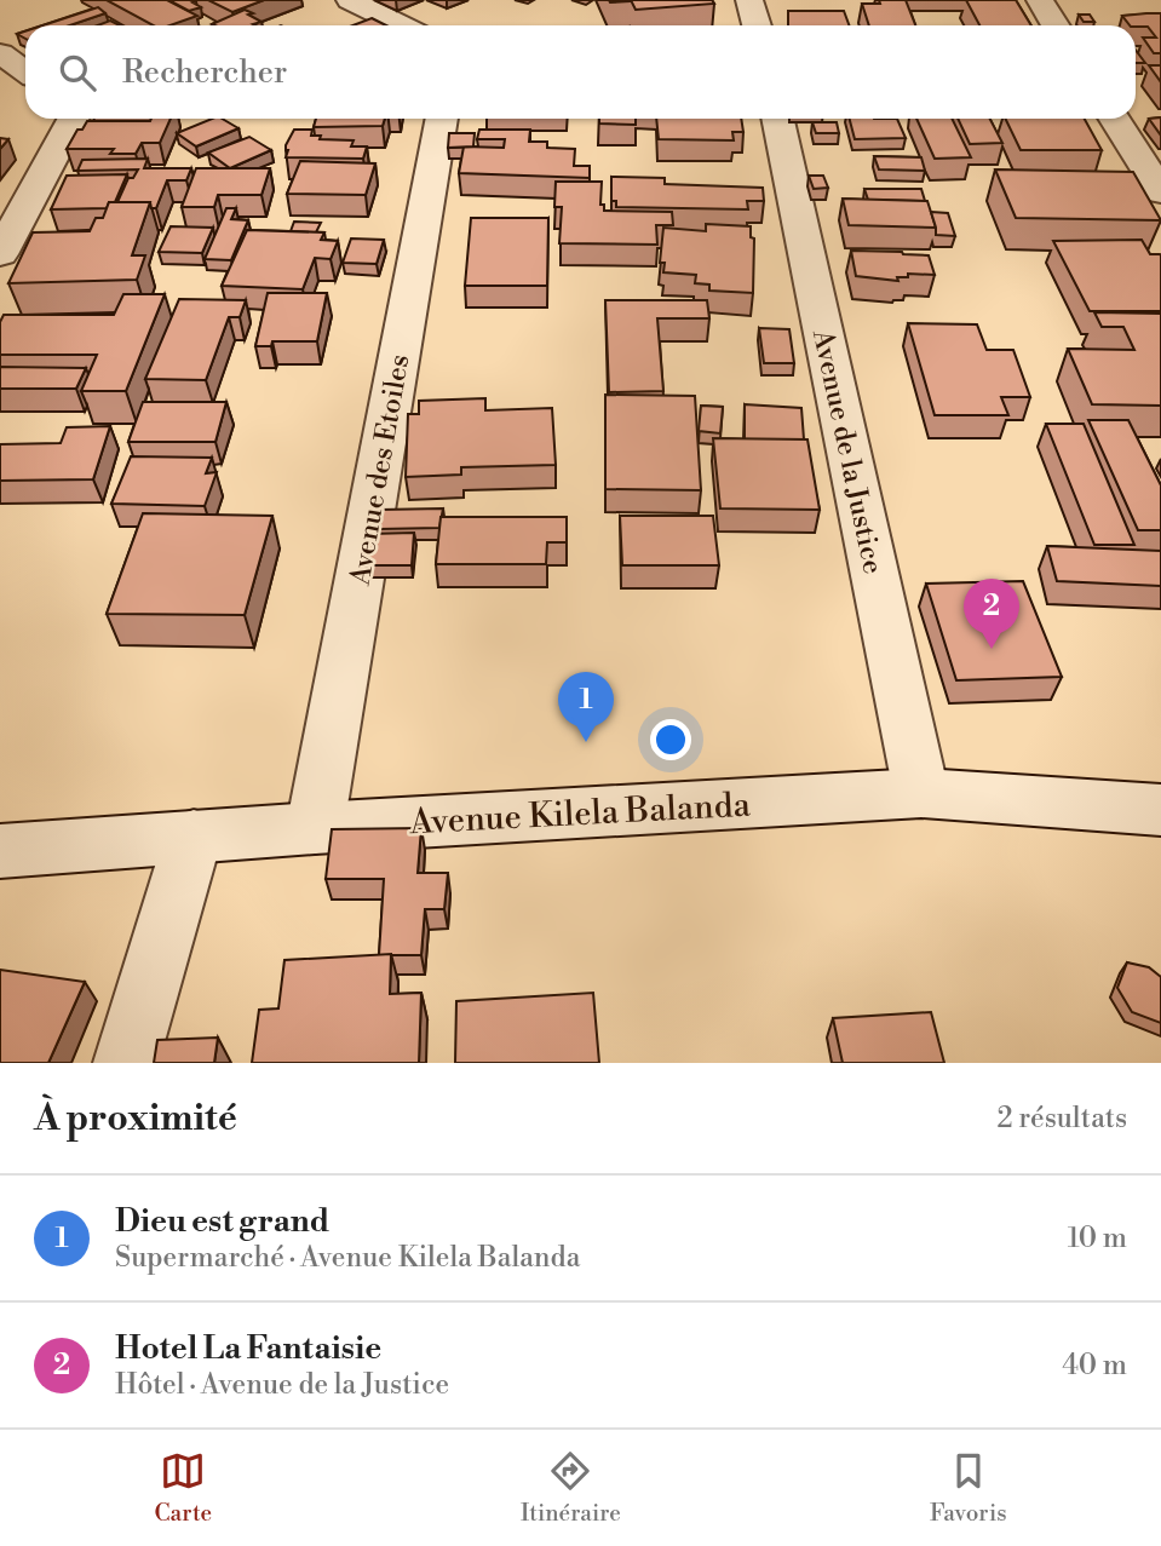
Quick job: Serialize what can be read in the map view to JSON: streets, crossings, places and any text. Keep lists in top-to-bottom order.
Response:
{
  "streets": {
    "street": ["Avenue de la Justice", "Avenue des Etoiles", "Avenue Kilela Balanda"]
  },
  "crossings": [
    ["Avenue de la Justice", "Avenue Kilela Balanda"],
    ["Avenue des Etoiles", "Avenue Kilela Balanda"]
  ],
  "page": {
    "search": "Rechercher",
    "pins": ["2", "1"],
    "heading": ["À proximité", "2 résultats"],
    "list": [
      {
        "mark": "1",
        "name": "Dieu est grand",
        "note": "Supermarché · Avenue Kilela Balanda",
        "value": "10 m"
      },
      {
        "mark": "2",
        "name": "Hotel La Fantaisie",
        "note": "Hôtel · Avenue de la Justice",
        "value": "40 m"
      }
    ],
    "nav": ["Carte", "Itinéraire", "Favoris"]
  }
}
